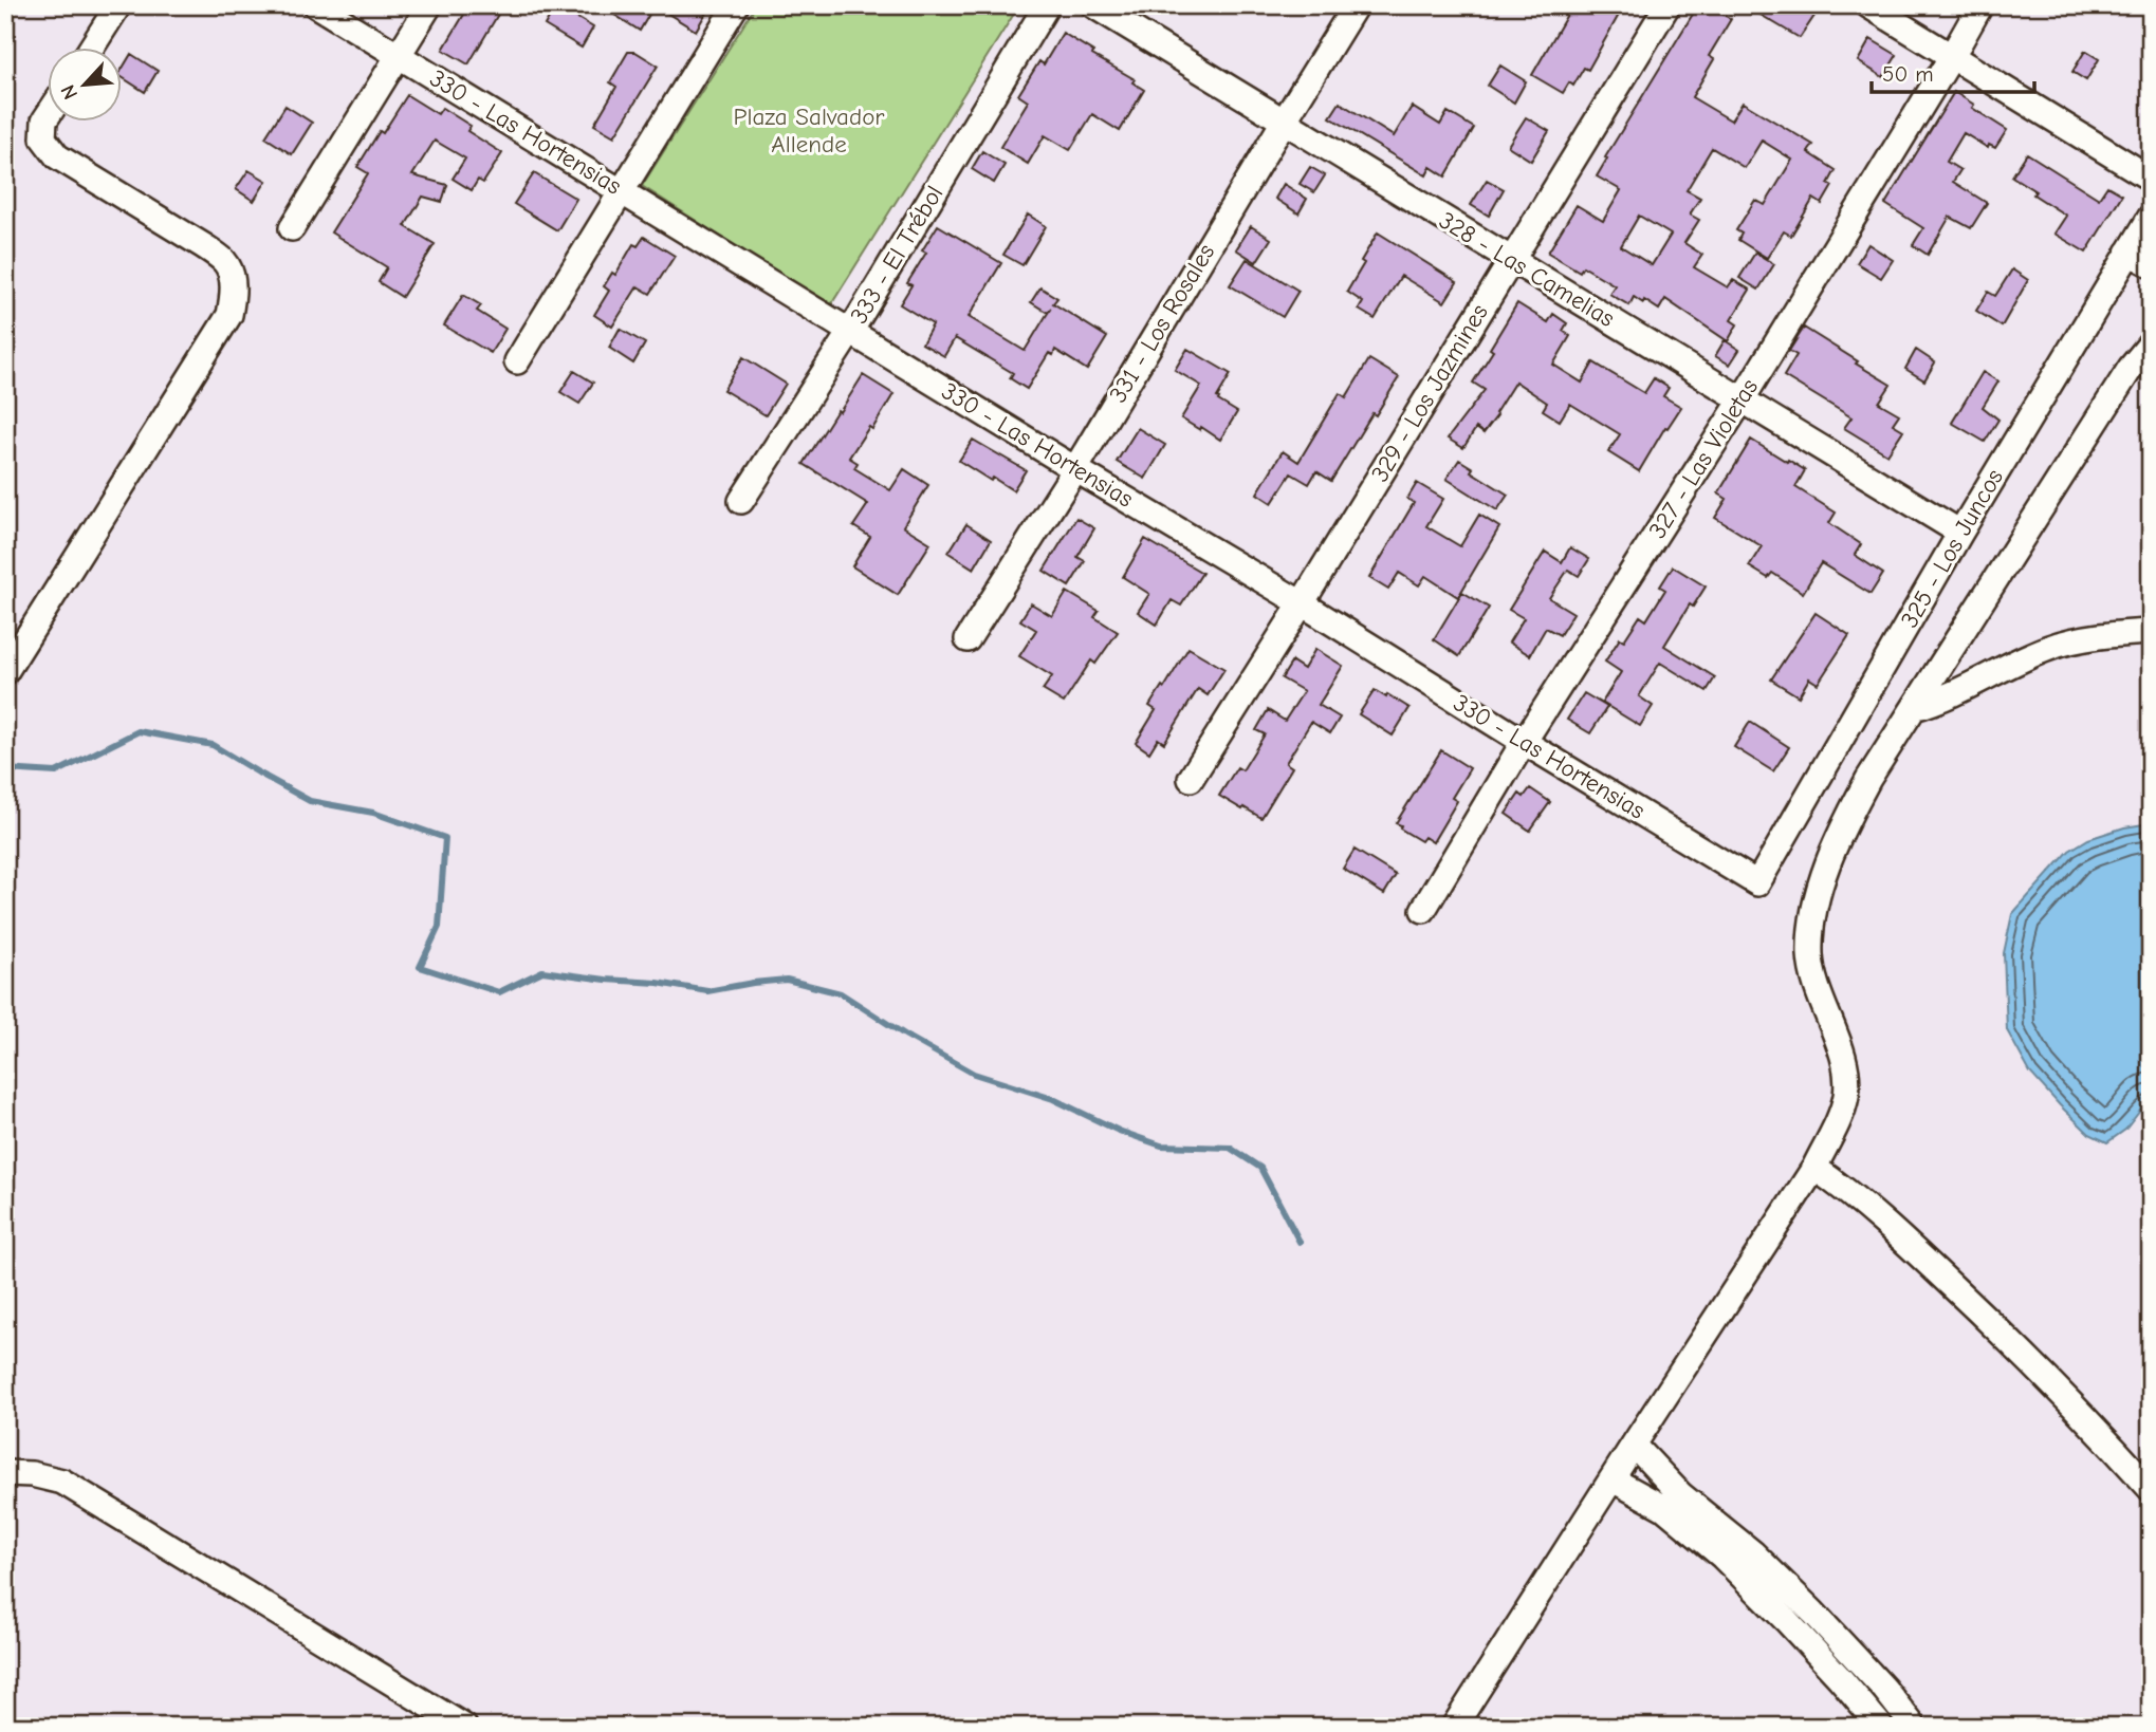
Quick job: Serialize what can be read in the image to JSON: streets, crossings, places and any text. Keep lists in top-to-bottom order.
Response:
{
  "streets": {
    "street": [
      "330 - Las Hortensias",
      "333 - El Trébol",
      "328 - Las Camelias",
      "331 - Los Rosales",
      "329 - Los Jazmines",
      "327 - Las Violetas",
      "325 - Los Juncos"
    ]
  },
  "crossings": [
    ["330 - Las Hortensias", "333 - El Trébol"],
    ["330 - Las Hortensias", "331 - Los Rosales"],
    ["330 - Las Hortensias", "329 - Los Jazmines"],
    ["330 - Las Hortensias", "327 - Las Violetas"],
    ["330 - Las Hortensias", "325 - Los Juncos"],
    ["328 - Las Camelias", "331 - Los Rosales"],
    ["328 - Las Camelias", "329 - Los Jazmines"],
    ["328 - Las Camelias", "327 - Las Violetas"],
    ["328 - Las Camelias", "325 - Los Juncos"]
  ],
  "parks": ["Plaza Salvador Allende"],
  "scale_bar": "50 m",
  "north": "bottom left"
}
